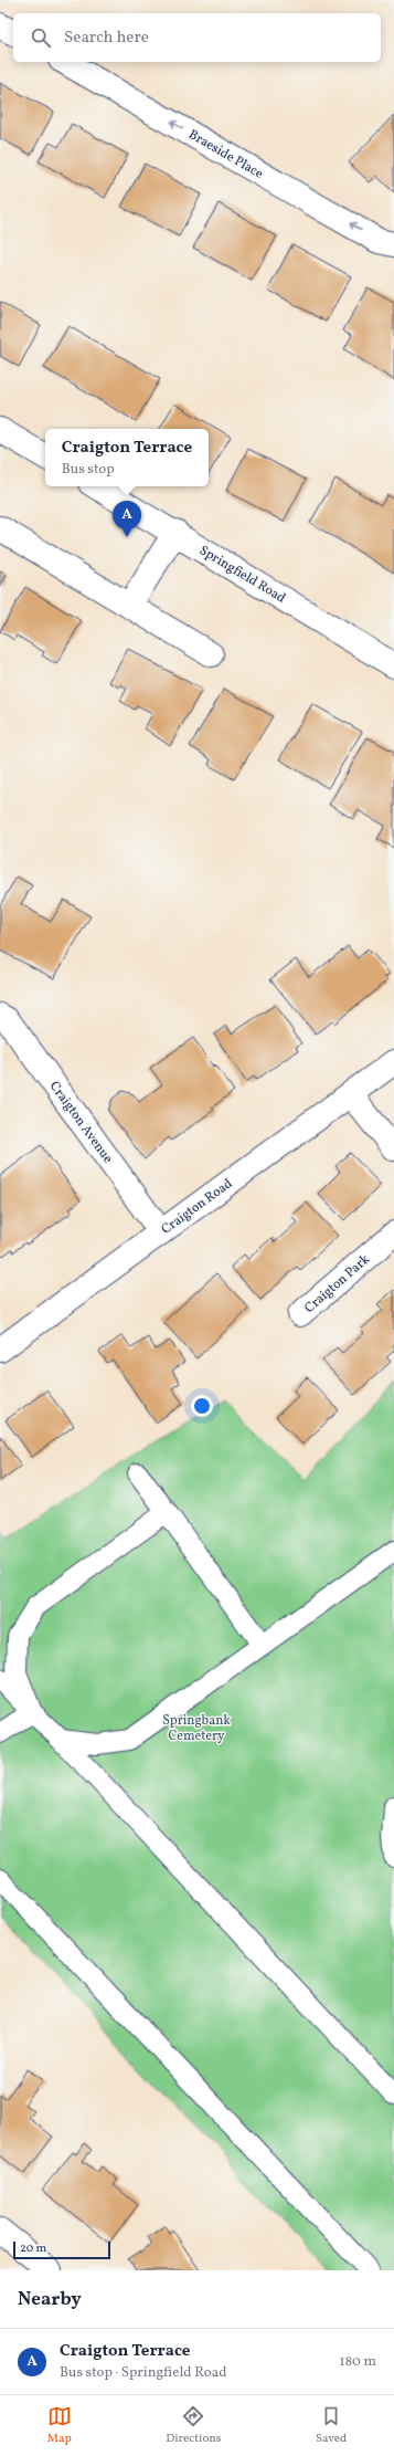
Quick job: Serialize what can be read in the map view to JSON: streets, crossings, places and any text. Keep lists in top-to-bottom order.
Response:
{
  "streets": {
    "street": [
      "Braeside Place",
      "Springfield Road",
      "Craigton Avenue",
      "Craigton Road",
      "Craigton Park"
    ]
  },
  "crossings": [
    ["Craigton Avenue", "Craigton Road"]
  ],
  "one_way": ["Braeside Place"],
  "parks": ["Springbank Cemetery"],
  "scale_bar": "20 m",
  "page": {
    "search": "Search here",
    "popup": ["Craigton Terrace", "Bus stop"],
    "pins": "A",
    "scale": "20 m",
    "heading": "Nearby",
    "list": [
      {
        "mark": "A",
        "name": "Craigton Terrace",
        "note": "Bus stop · Springfield Road",
        "value": "180 m"
      }
    ],
    "nav": ["Map", "Directions", "Saved"]
  }
}
